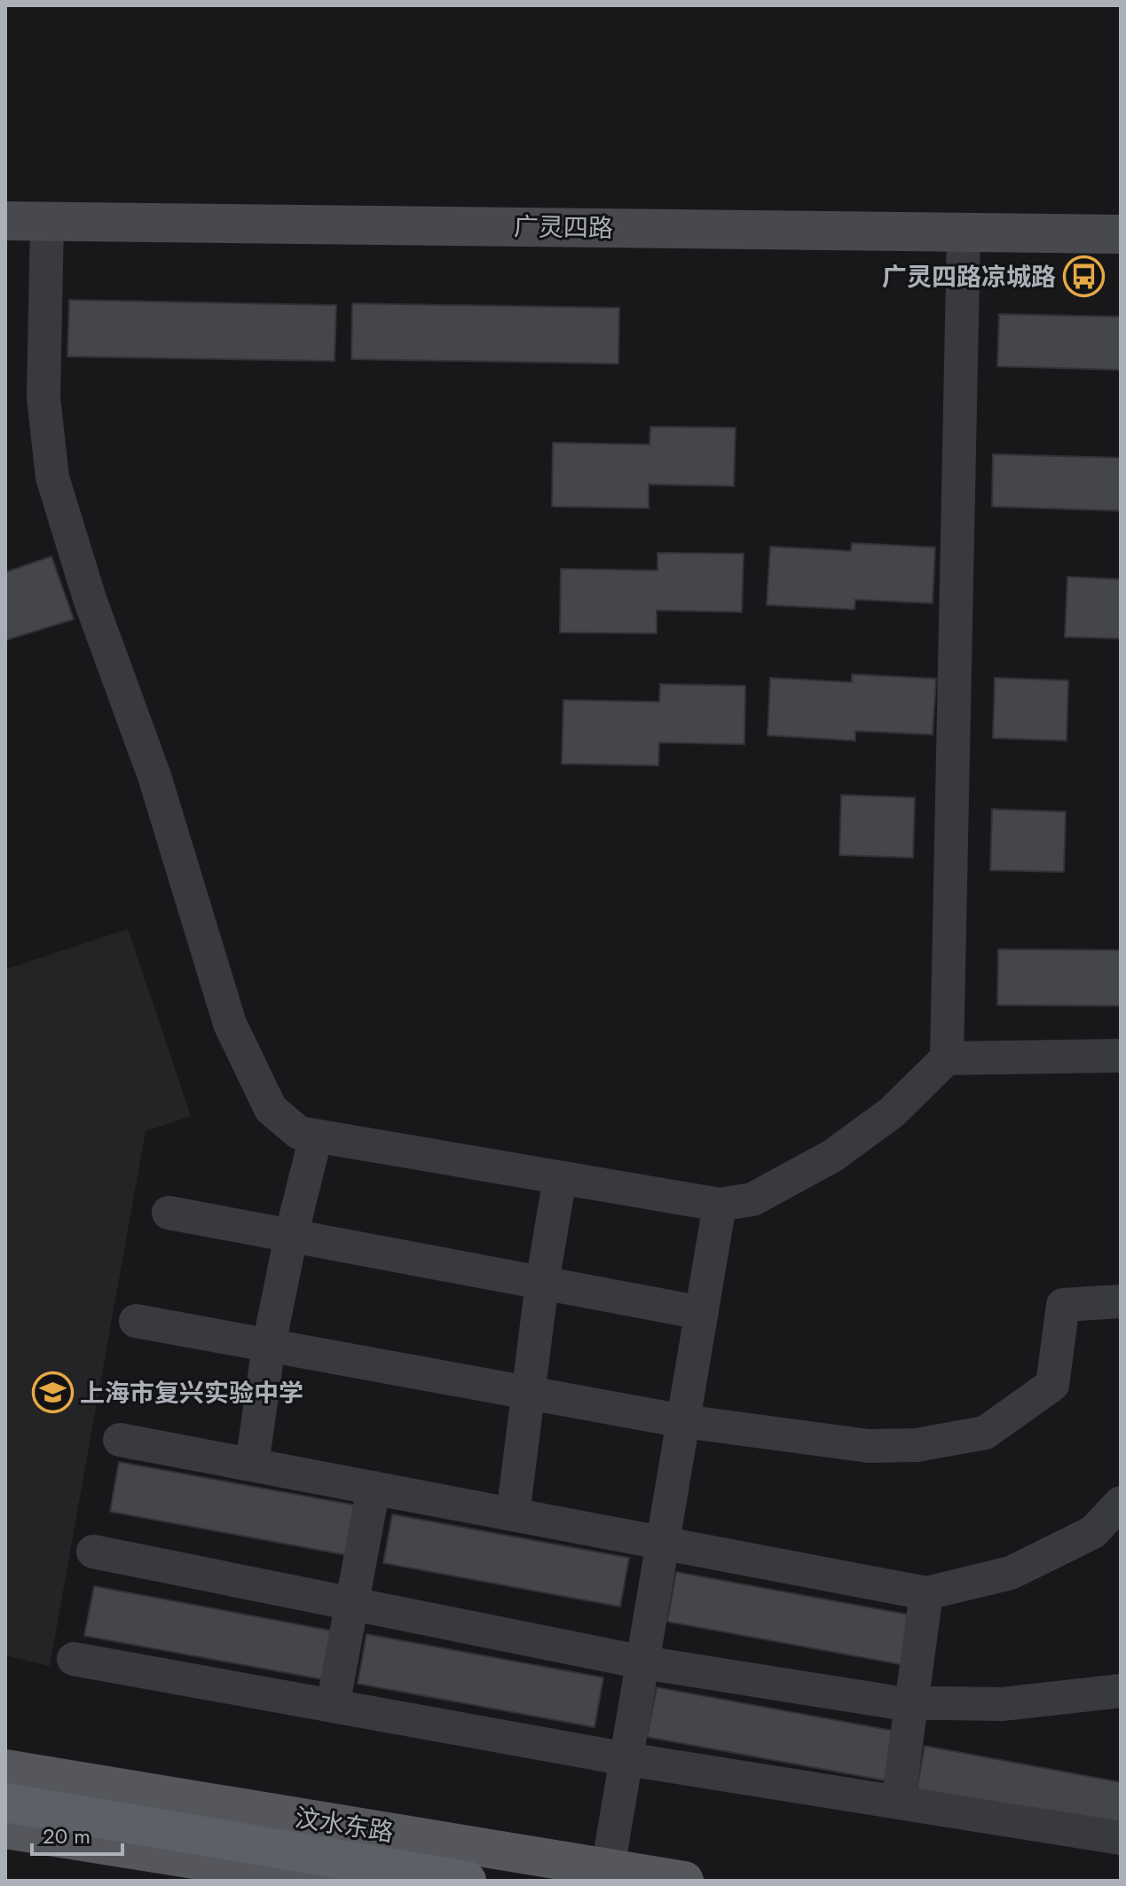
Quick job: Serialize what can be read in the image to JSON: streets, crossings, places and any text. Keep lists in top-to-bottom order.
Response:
{
  "streets": {
    "main road": ["广灵四路", "汶水东路"]
  },
  "places": {
    "bus stop": ["广灵四路凉城路"],
    "school or university": ["上海市复兴实验中学"]
  },
  "scale_bar": "20 m"
}
